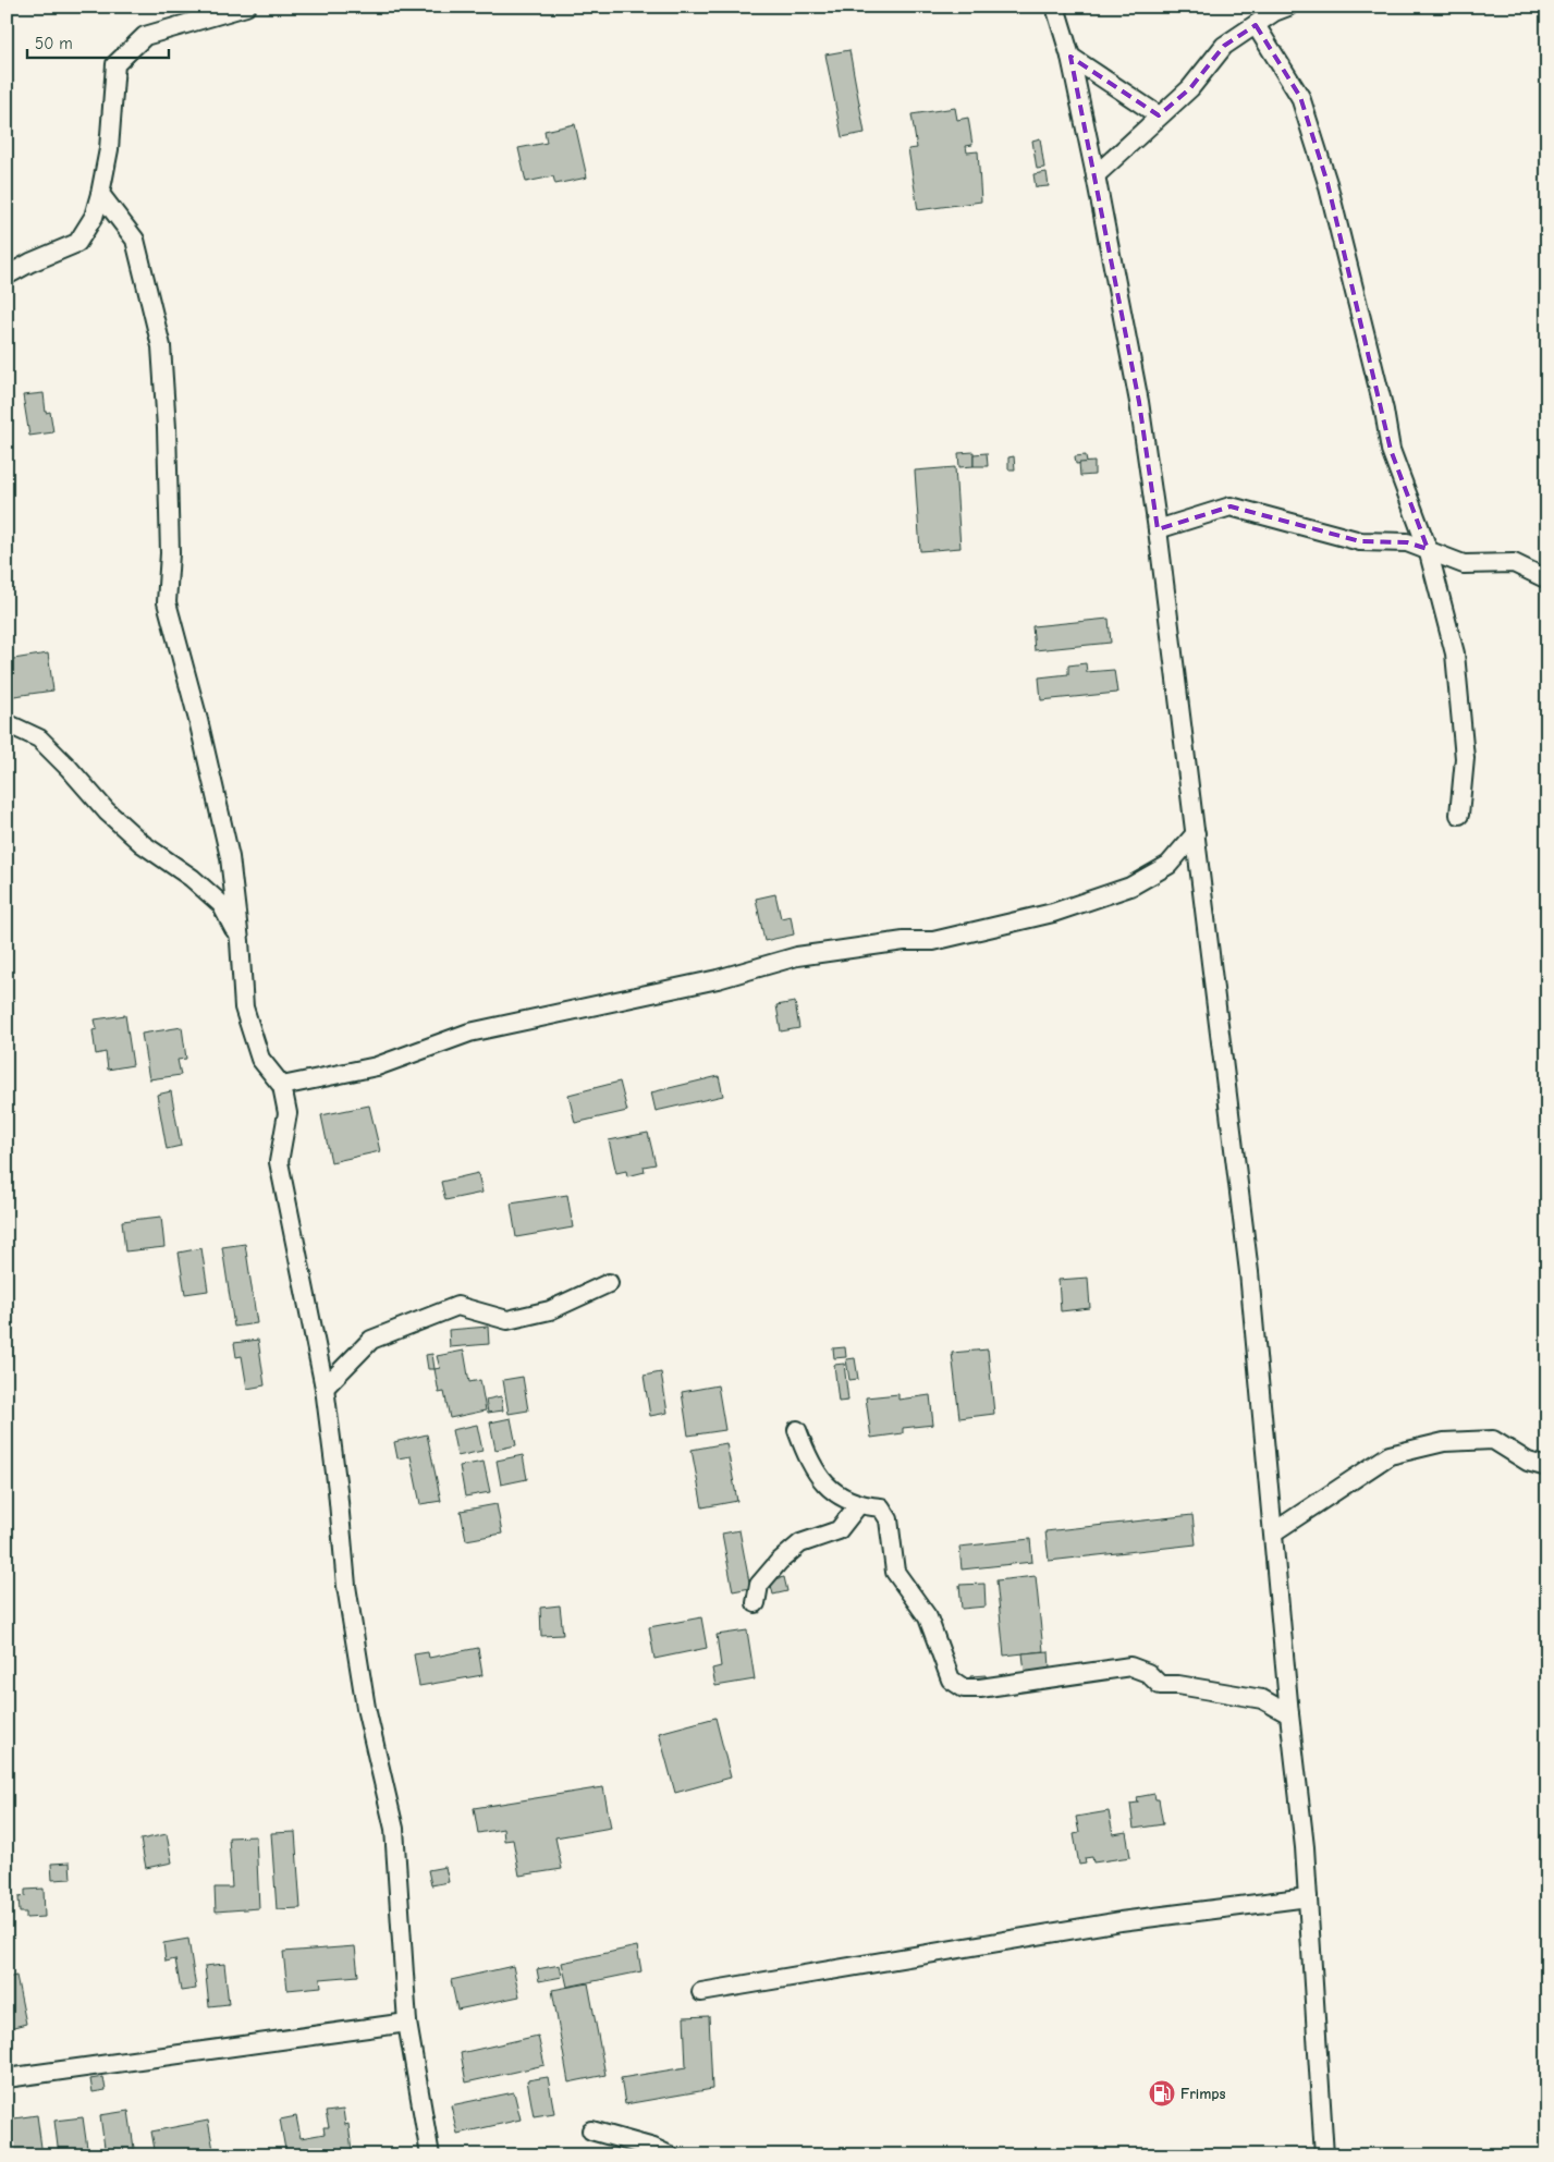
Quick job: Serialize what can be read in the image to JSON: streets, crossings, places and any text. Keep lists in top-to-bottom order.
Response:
{
  "places": {
    "fuel station": ["Frimps"]
  },
  "scale_bar": "50 m"
}
